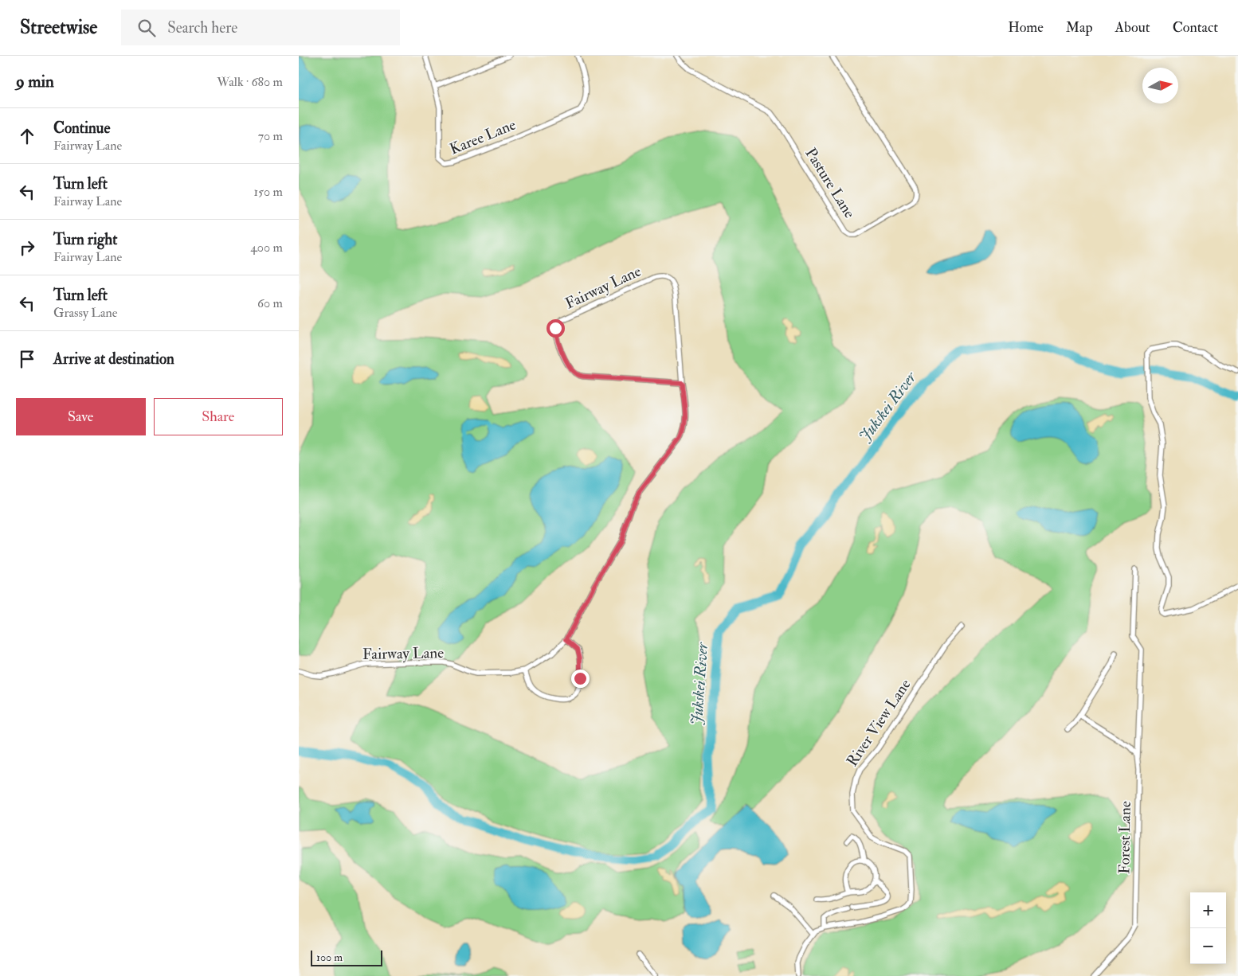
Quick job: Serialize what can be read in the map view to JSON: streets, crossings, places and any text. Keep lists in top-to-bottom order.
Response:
{
  "streets": {
    "street": [
      "Karee Lane",
      "Pasture Lane",
      "Fairway Lane",
      "River View Lane",
      "Forest Lane"
    ]
  },
  "water": ["Jukskei River"],
  "scale_bar": "100 m",
  "north": "right",
  "page": {
    "header": "Streetwise",
    "search": "Search here",
    "nav": [
      "Home",
      "Map",
      "About",
      "Contact"
    ],
    "heading": ["9 min", "Walk · 680 m"],
    "list": [
      ["Continue", "Fairway Lane", "70 m"],
      ["Turn left", "Fairway Lane", "150 m"],
      ["Turn right", "Fairway Lane", "400 m"],
      ["Turn left", "Grassy Lane", "60 m"],
      "Arrive at destination"
    ],
    "buttons": ["Save", "Share"],
    "map_buttons": ["+", "−"],
    "scale": "100 m"
  }
}
